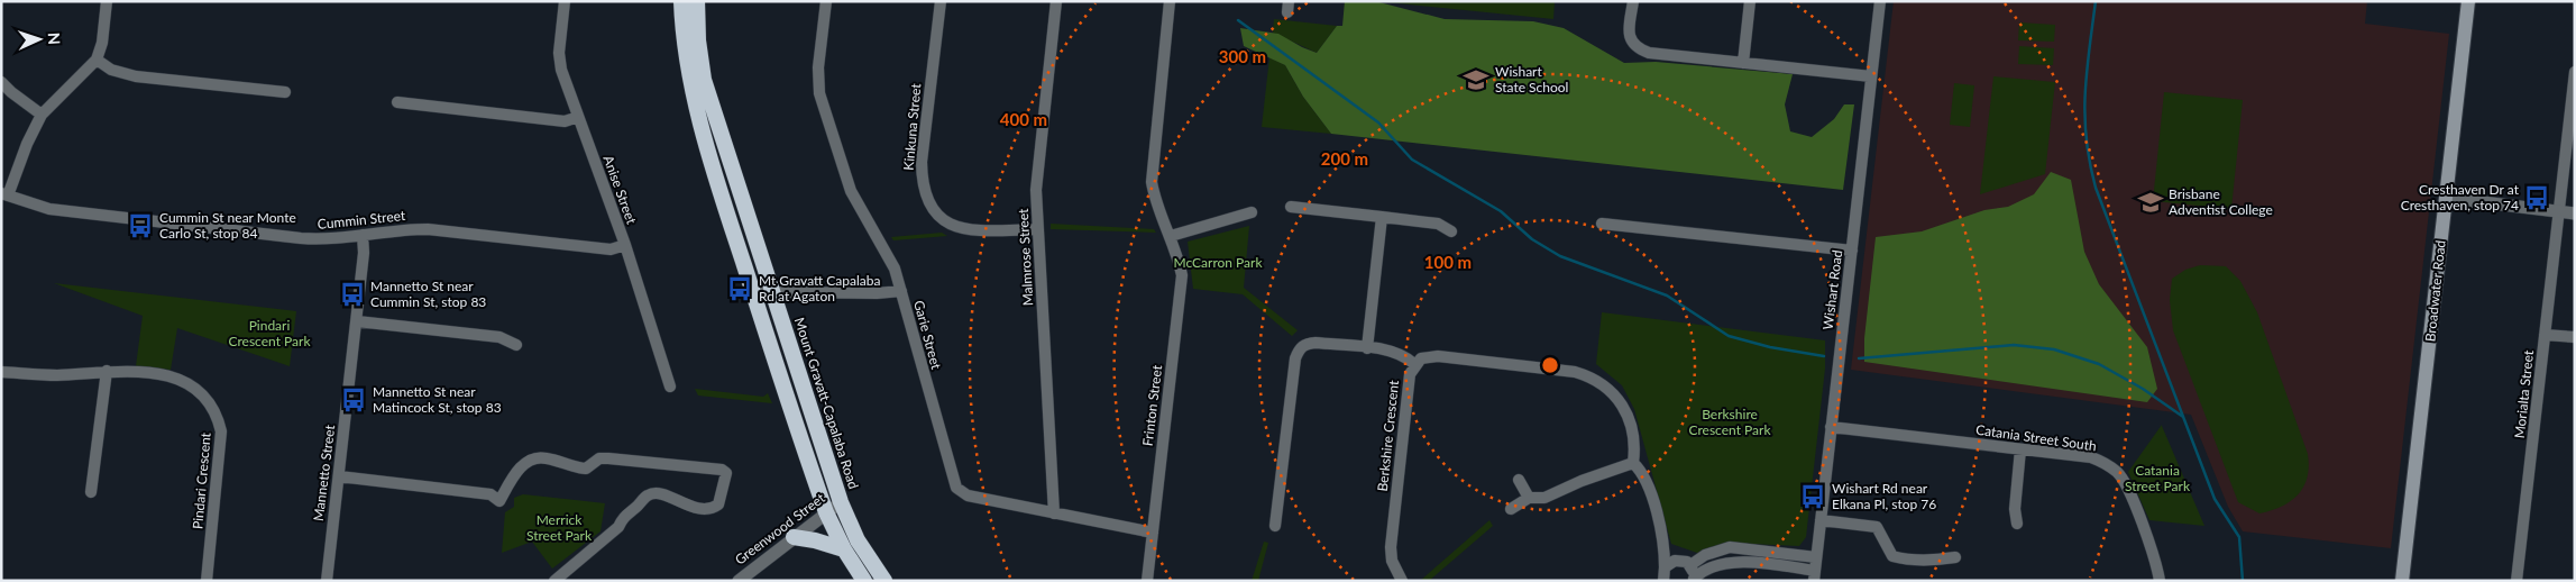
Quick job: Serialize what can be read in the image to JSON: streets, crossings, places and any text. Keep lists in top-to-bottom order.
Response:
{
  "streets": {
    "highway": ["Mount Gravatt-Capalaba Road"],
    "main road": ["Broadwater Road"],
    "street": [
      "Kinkuna Street",
      "Anise Street",
      "Cummin Street",
      "Malmrose Street",
      "Wishart Road",
      "Garie Street",
      "Morialta Street",
      "Frinton Street",
      "Berkshire Crescent",
      "Catania Street South",
      "Mannetto Street",
      "Pindari Crescent",
      "Greenwood Street"
    ]
  },
  "crossings": [
    ["Kinkuna Street", "Malmrose Street"],
    ["Anise Street", "Cummin Street"],
    ["Cummin Street", "Mannetto Street"],
    ["Malmrose Street", "Garie Street"],
    ["Wishart Road", "Catania Street South"],
    ["Garie Street", "Frinton Street"],
    ["Mount Gravatt-Capalaba Road", "Greenwood Street"]
  ],
  "parks": [
    "McCarron Park",
    "Pindari Crescent Park",
    "Berkshire Crescent Park",
    "Catania Street Park",
    "Merrick Street Park"
  ],
  "places": {
    "school or university": ["Wishart State School", "Brisbane Adventist College"],
    "bus stop": [
      "Cresthaven Dr at Cresthaven, stop 74",
      "Cummin St near Monte Carlo St, stop 84",
      "Mt Gravatt Capalaba Rd at Agaton",
      "Mannetto St near Cummin St, stop 83",
      "Mannetto St near Matincock St, stop 83",
      "Wishart Rd near Elkana Pl, stop 76"
    ]
  },
  "north": "right",
  "rings": [
    "300 m",
    "400 m",
    "200 m",
    "100 m"
  ]
}
